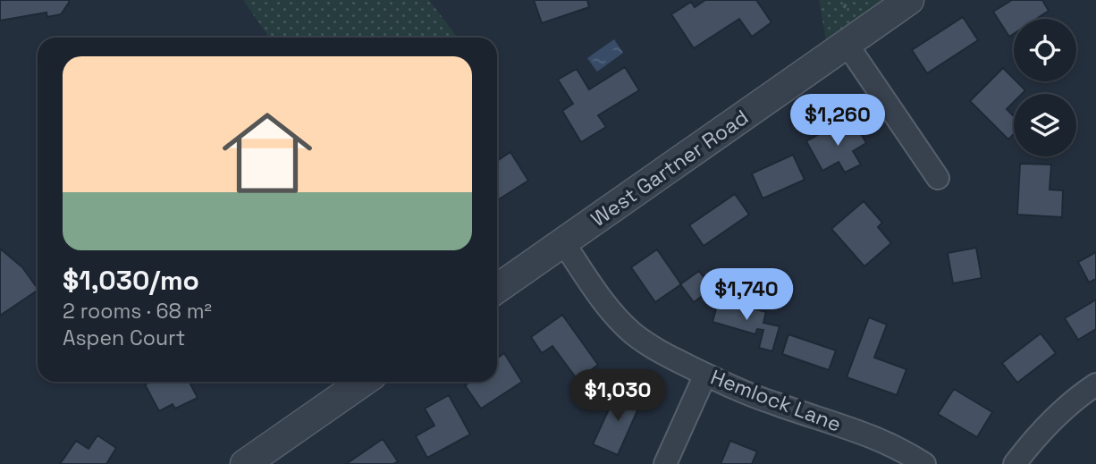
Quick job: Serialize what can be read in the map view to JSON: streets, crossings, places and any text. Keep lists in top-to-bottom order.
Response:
{
  "streets": {
    "street": ["West Gartner Road", "Hemlock Lane"]
  },
  "crossings": [
    ["West Gartner Road", "Hemlock Lane"]
  ],
  "page": {
    "list": [
      {
        "name": "$1,030/mo",
        "note": "2 rooms · 68 m² · Aspen Court"
      }
    ],
    "price": ["$1,260", "$1,740", "$1,030"]
  }
}
